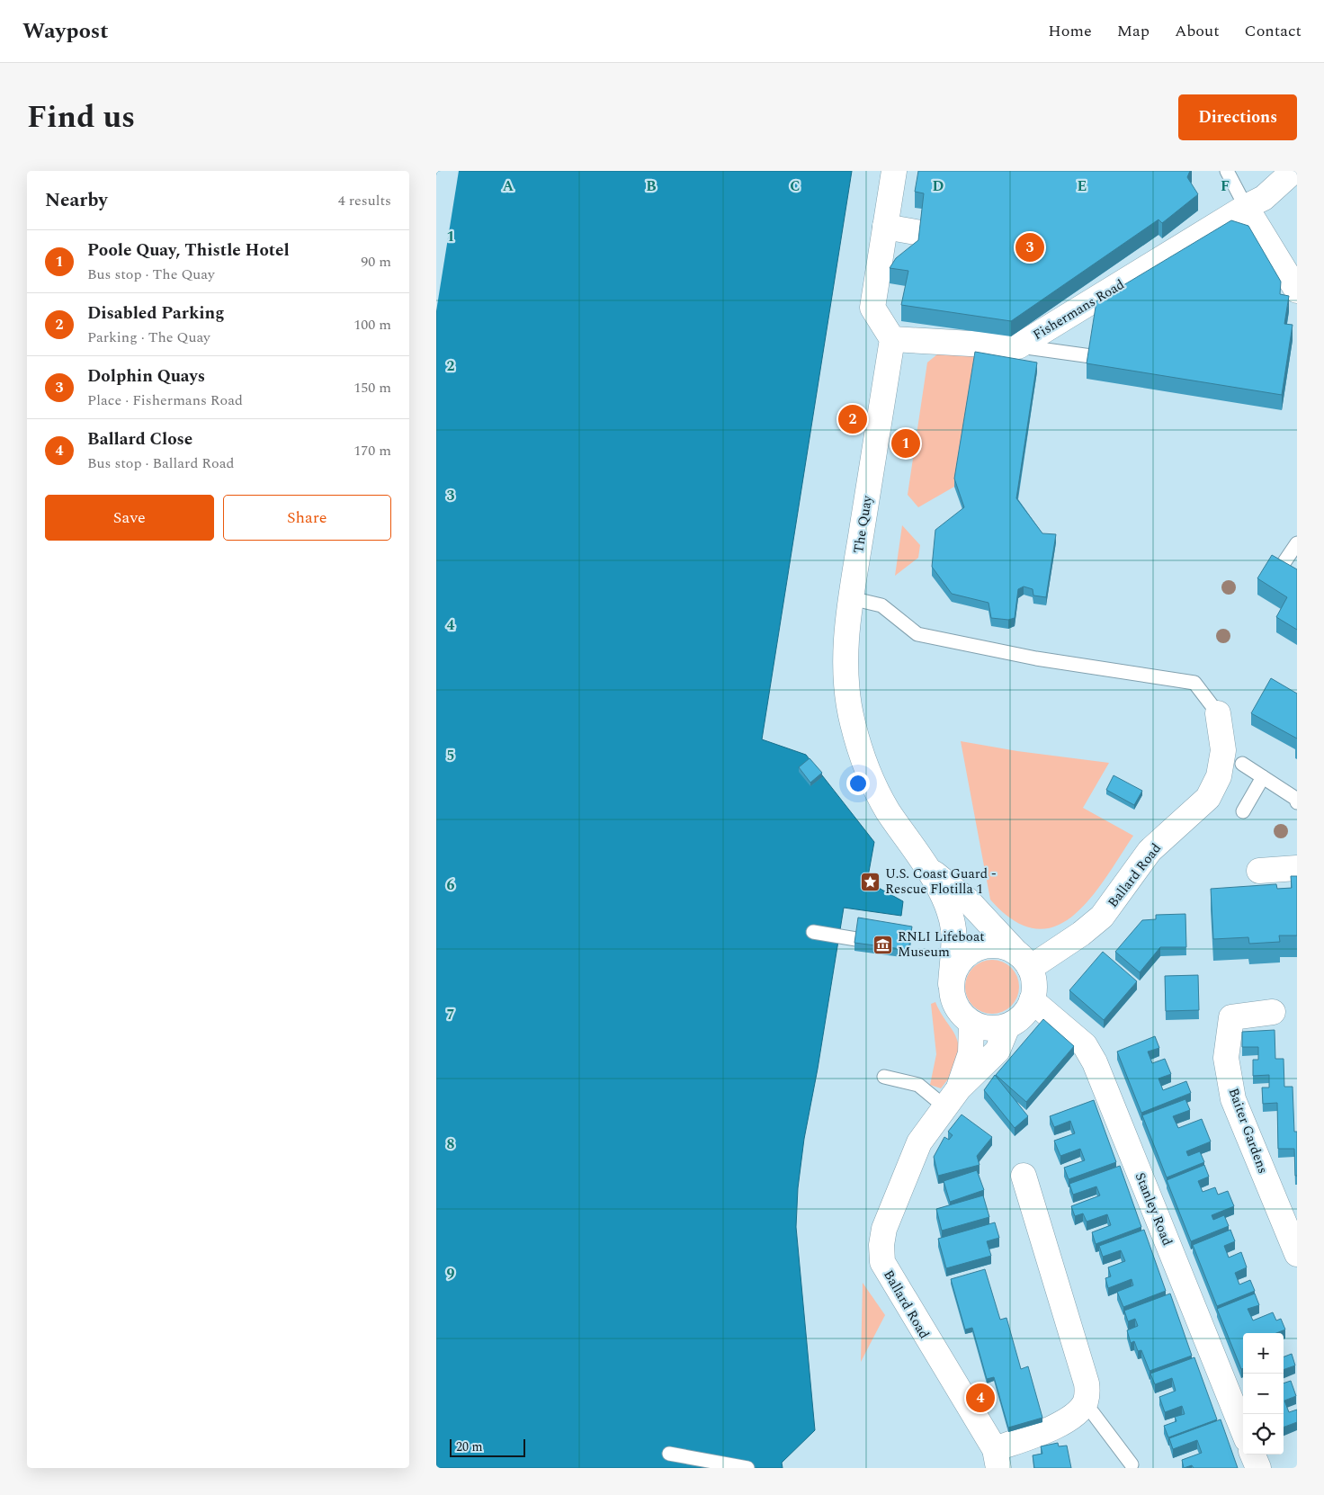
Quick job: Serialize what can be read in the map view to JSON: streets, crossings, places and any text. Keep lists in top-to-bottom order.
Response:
{
  "streets": {
    "street": [
      "Fishermans Road",
      "The Quay",
      "Ballard Road",
      "Baiter Gardens",
      "Stanley Road"
    ]
  },
  "crossings": [
    ["Fishermans Road", "The Quay"],
    ["The Quay", "Ballard Road"],
    ["The Quay", "Stanley Road"],
    ["Ballard Road", "Stanley Road"]
  ],
  "places": {
    "place": ["U.S. Coast Guard - Rescue Flotilla 1"],
    "museum": ["RNLI Lifeboat Museum"]
  },
  "scale_bar": "20 m",
  "page": {
    "header": "Waypost",
    "nav": [
      "Home",
      "Map",
      "About",
      "Contact"
    ],
    "title": "Find us",
    "buttons": [
      "Directions",
      ["Save", "Share"]
    ],
    "heading": ["Nearby", "4 results"],
    "list": [
      {
        "mark": "1",
        "name": "Poole Quay, Thistle Hotel",
        "note": "Bus stop · The Quay",
        "value": "90 m"
      },
      {
        "mark": "2",
        "name": "Disabled Parking",
        "note": "Parking · The Quay",
        "value": "100 m"
      },
      {
        "mark": "3",
        "name": "Dolphin Quays",
        "note": "Place · Fishermans Road",
        "value": "150 m"
      },
      {
        "mark": "4",
        "name": "Ballard Close",
        "note": "Bus stop · Ballard Road",
        "value": "170 m"
      }
    ],
    "pins": [
      "3",
      "2",
      "1",
      "4"
    ],
    "map_buttons": ["+", "−"],
    "scale": "20 m"
  },
  "grid": {
    "columns": [
      "A",
      "B",
      "C",
      "D",
      "E",
      "F"
    ],
    "rows": [
      "1",
      "2",
      "3",
      "4",
      "5",
      "6",
      "7",
      "8",
      "9"
    ]
  }
}
